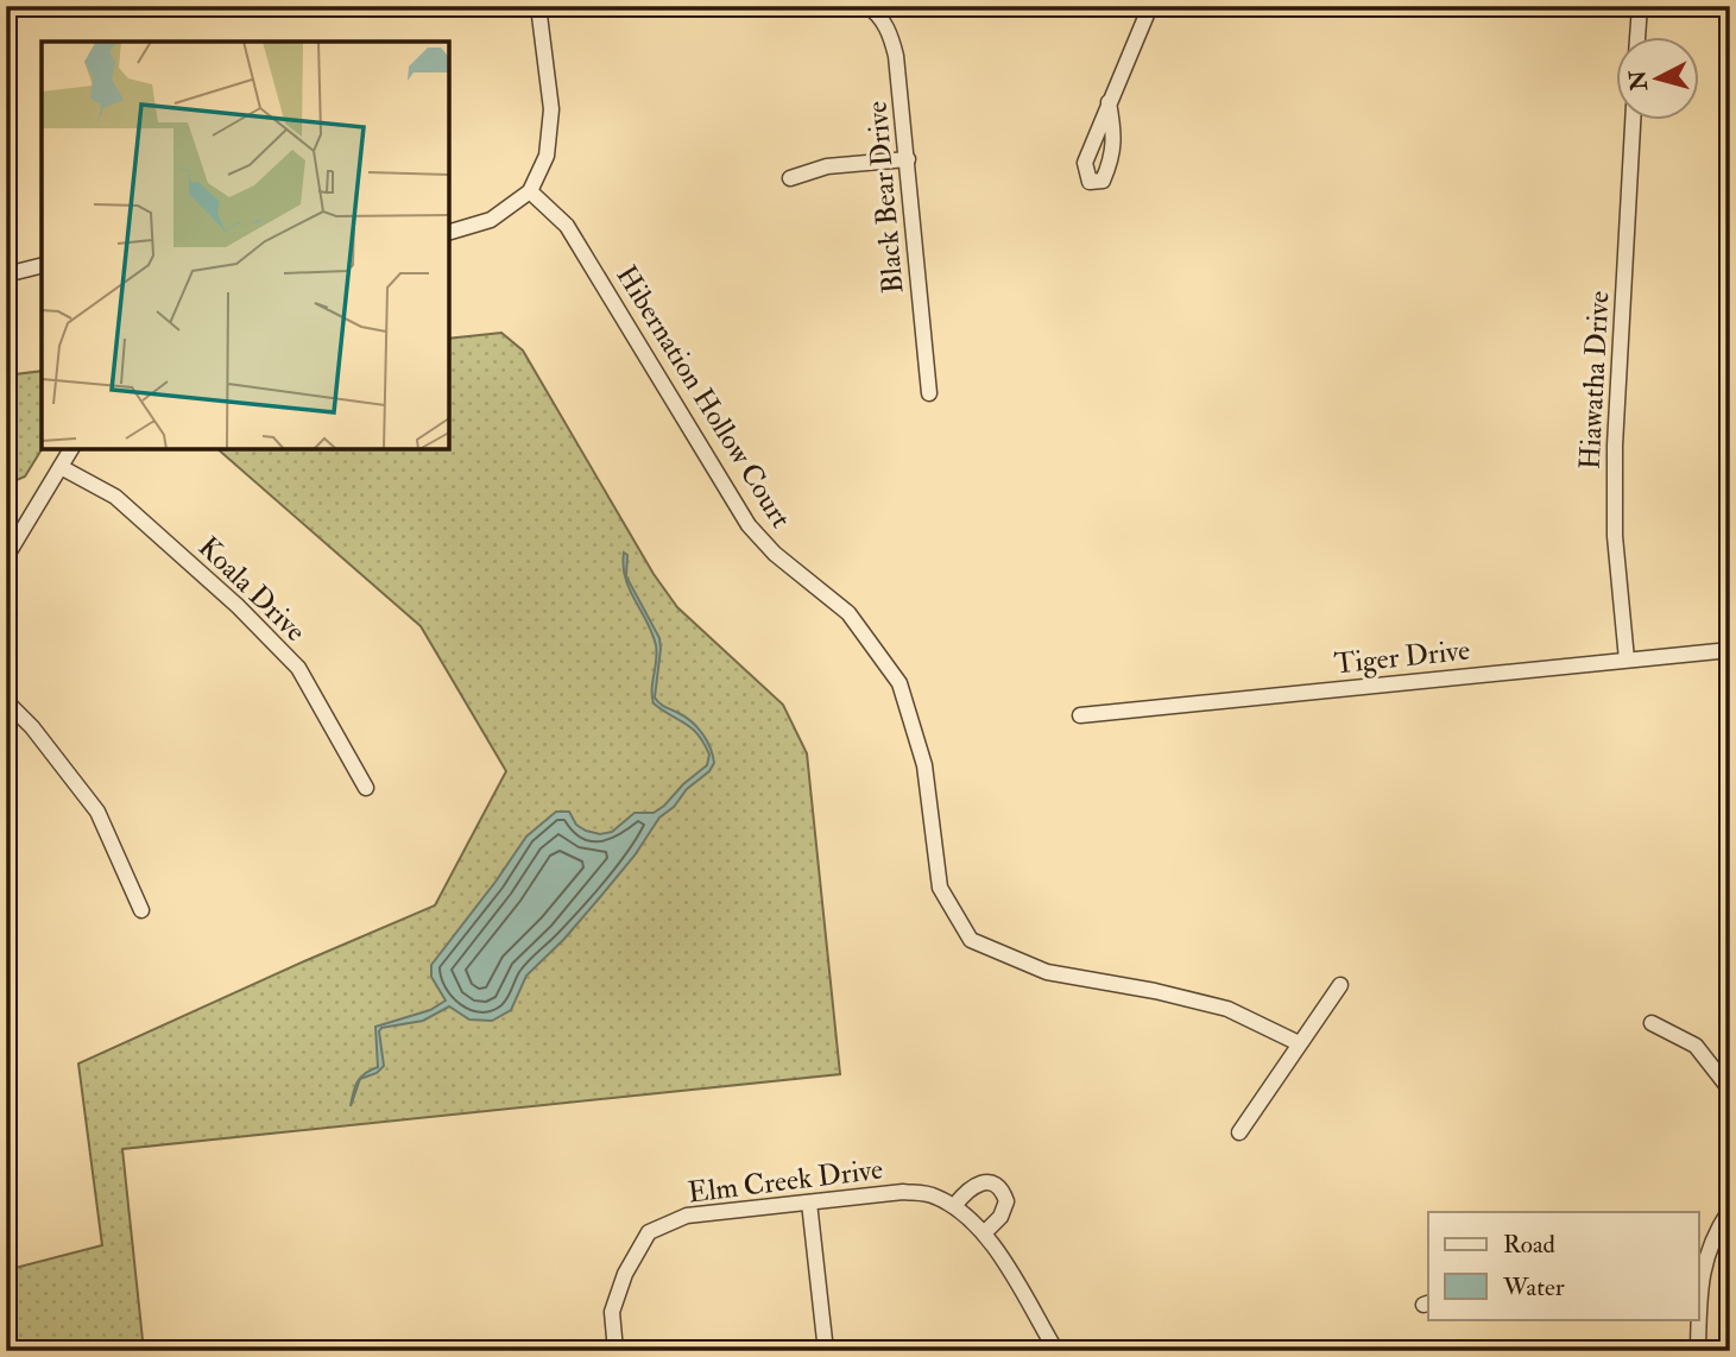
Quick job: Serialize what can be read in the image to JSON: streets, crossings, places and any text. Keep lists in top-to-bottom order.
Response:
{
  "streets": {
    "street": [
      "Black Bear Drive",
      "Hiawatha Drive",
      "Hibernation Hollow Court",
      "Koala Drive",
      "Tiger Drive",
      "Elm Creek Drive"
    ]
  },
  "crossings": [
    ["Hiawatha Drive", "Tiger Drive"]
  ],
  "legend": ["Road", "Water"],
  "north": "left"
}
